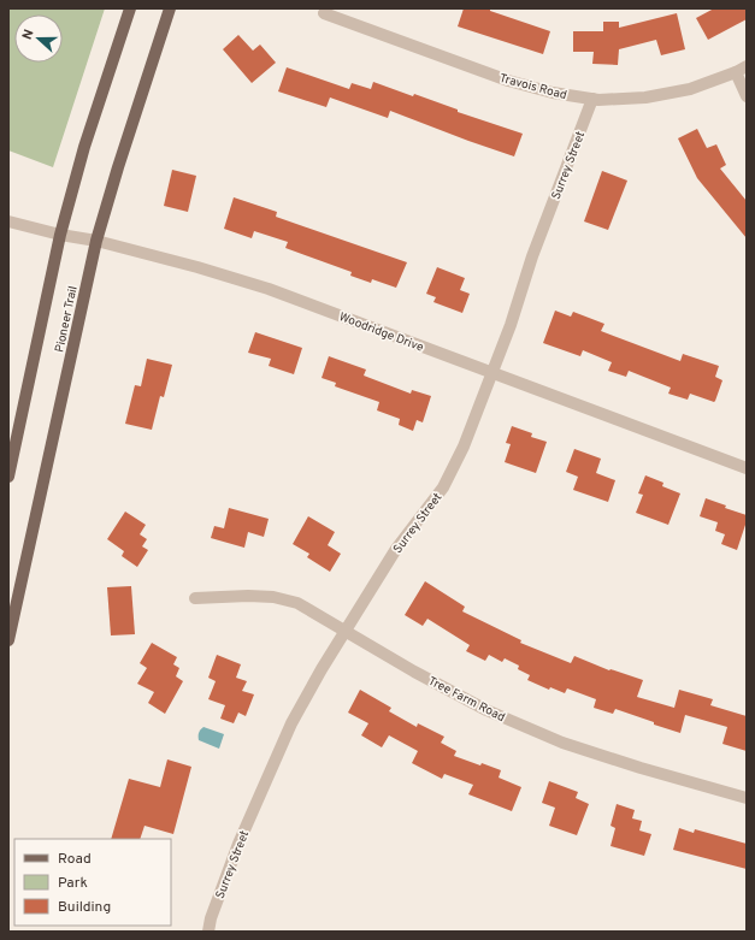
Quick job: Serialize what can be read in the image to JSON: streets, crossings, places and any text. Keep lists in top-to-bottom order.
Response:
{
  "streets": {
    "main road": ["Pioneer Trail"],
    "street": [
      "Travois Road",
      "Surrey Street",
      "Woodridge Drive",
      "Tree Farm Road"
    ]
  },
  "crossings": [
    ["Travois Road", "Surrey Street"],
    ["Surrey Street", "Woodridge Drive"],
    ["Surrey Street", "Tree Farm Road"],
    ["Pioneer Trail", "Woodridge Drive"]
  ],
  "legend": ["Road", "Park", "Building"],
  "north": "left"
}
